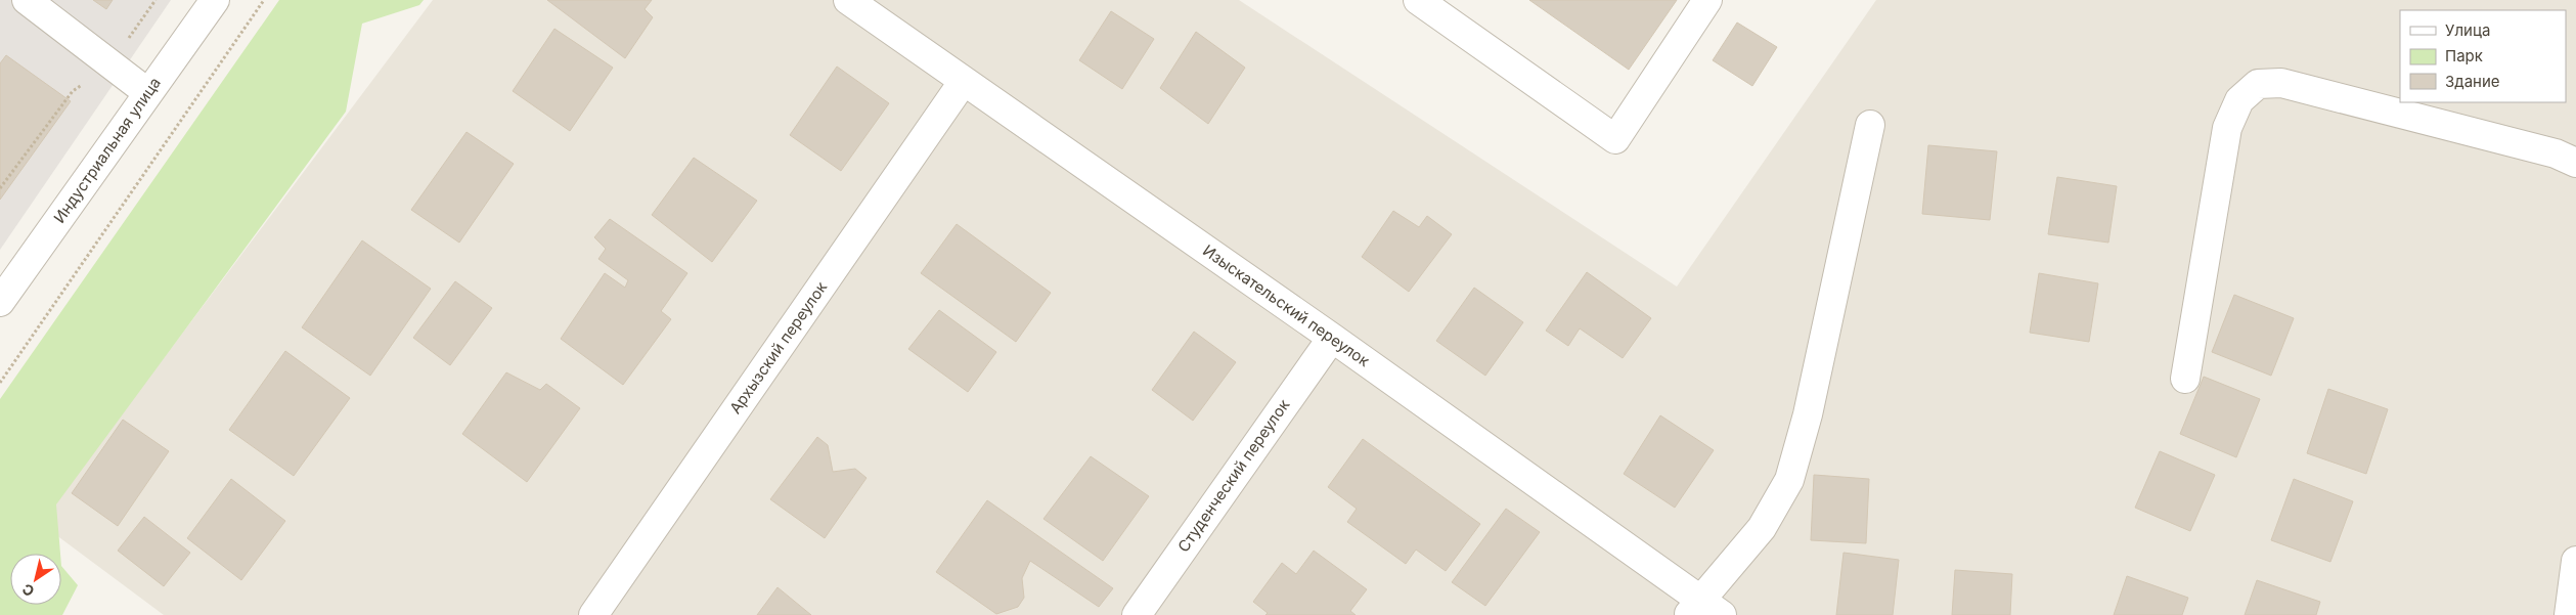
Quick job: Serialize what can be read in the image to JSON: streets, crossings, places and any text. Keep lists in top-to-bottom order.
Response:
{
  "streets": {
    "street": [
      "Индустриальная улица",
      "Изыскательский переулок",
      "Архызский переулок",
      "Студенческий переулок"
    ]
  },
  "crossings": [
    ["Изыскательский переулок", "Архызский переулок"],
    ["Изыскательский переулок", "Студенческий переулок"]
  ],
  "legend": ["Улица", "Парк", "Здание"],
  "north": "bottom left"
}
